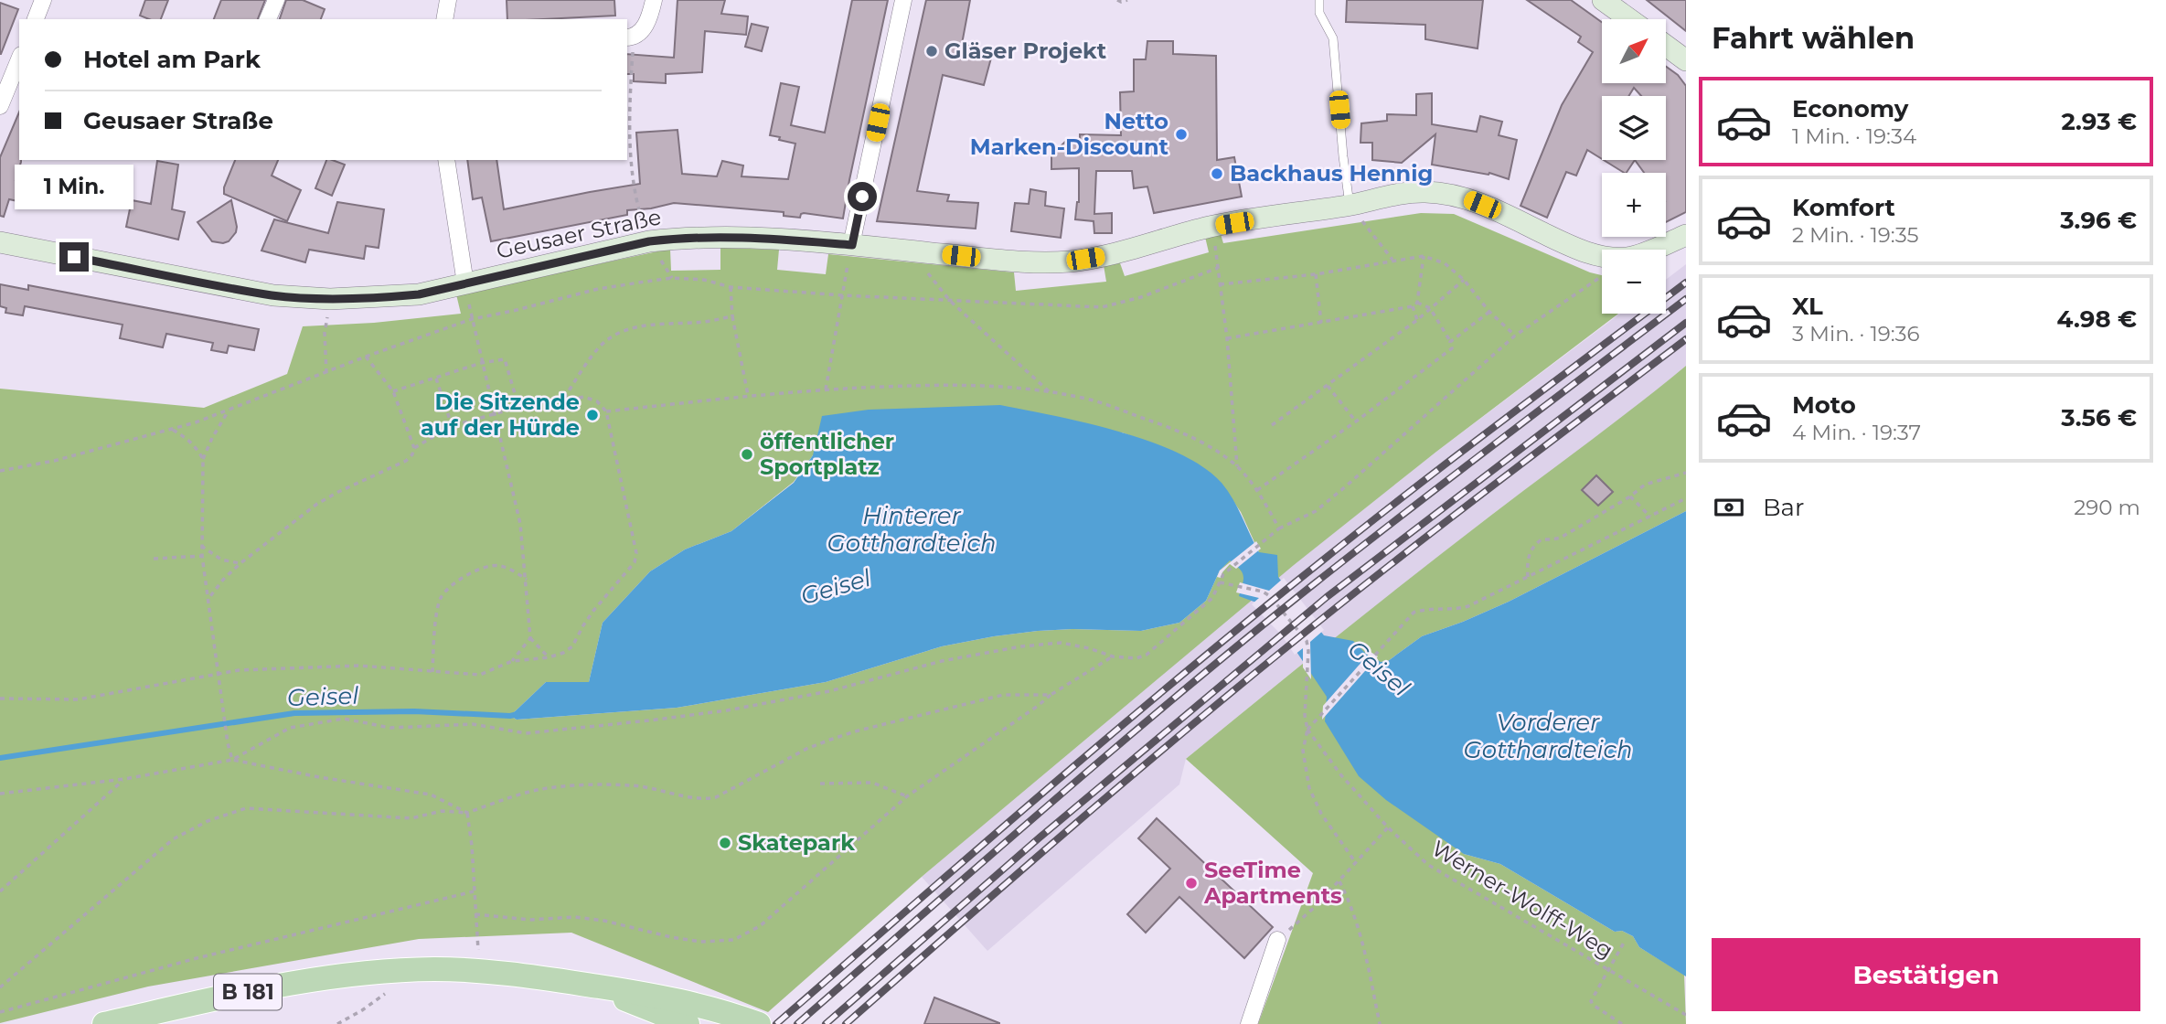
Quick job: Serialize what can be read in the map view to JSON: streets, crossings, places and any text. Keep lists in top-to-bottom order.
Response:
{
  "streets": {
    "main road": ["B 181"],
    "street": ["Geusaer Straße"],
    "path": ["Werner-Wolff-Weg"]
  },
  "water": ["Hinterer Gotthardteich", "Geisel", "Vorderer Gotthardteich"],
  "places": [
    "Gläser Projekt",
    "Netto Marken-Discount",
    "Backhaus Hennig",
    "Die Sitzende auf der Hürde",
    "öffentlicher Sportplatz",
    "Skatepark",
    "SeeTime Apartments"
  ],
  "north": "top right",
  "page": {
    "heading": "Fahrt wählen",
    "map_buttons": ["+", "−"],
    "banner": ["Hotel am Park", "Geusaer Straße"],
    "list": [
      {
        "name": "Economy",
        "note": "1 Min. · 19:34",
        "value": "2.93 €"
      },
      {
        "name": "Komfort",
        "note": "2 Min. · 19:35",
        "value": "3.96 €"
      },
      {
        "name": "XL",
        "note": "3 Min. · 19:36",
        "value": "4.98 €"
      },
      {
        "name": "Moto",
        "note": "4 Min. · 19:37",
        "value": "3.56 €"
      }
    ],
    "bubble": "1 Min.",
    "pay": ["Bar", "290 m"],
    "buttons": "Bestätigen"
  }
}
